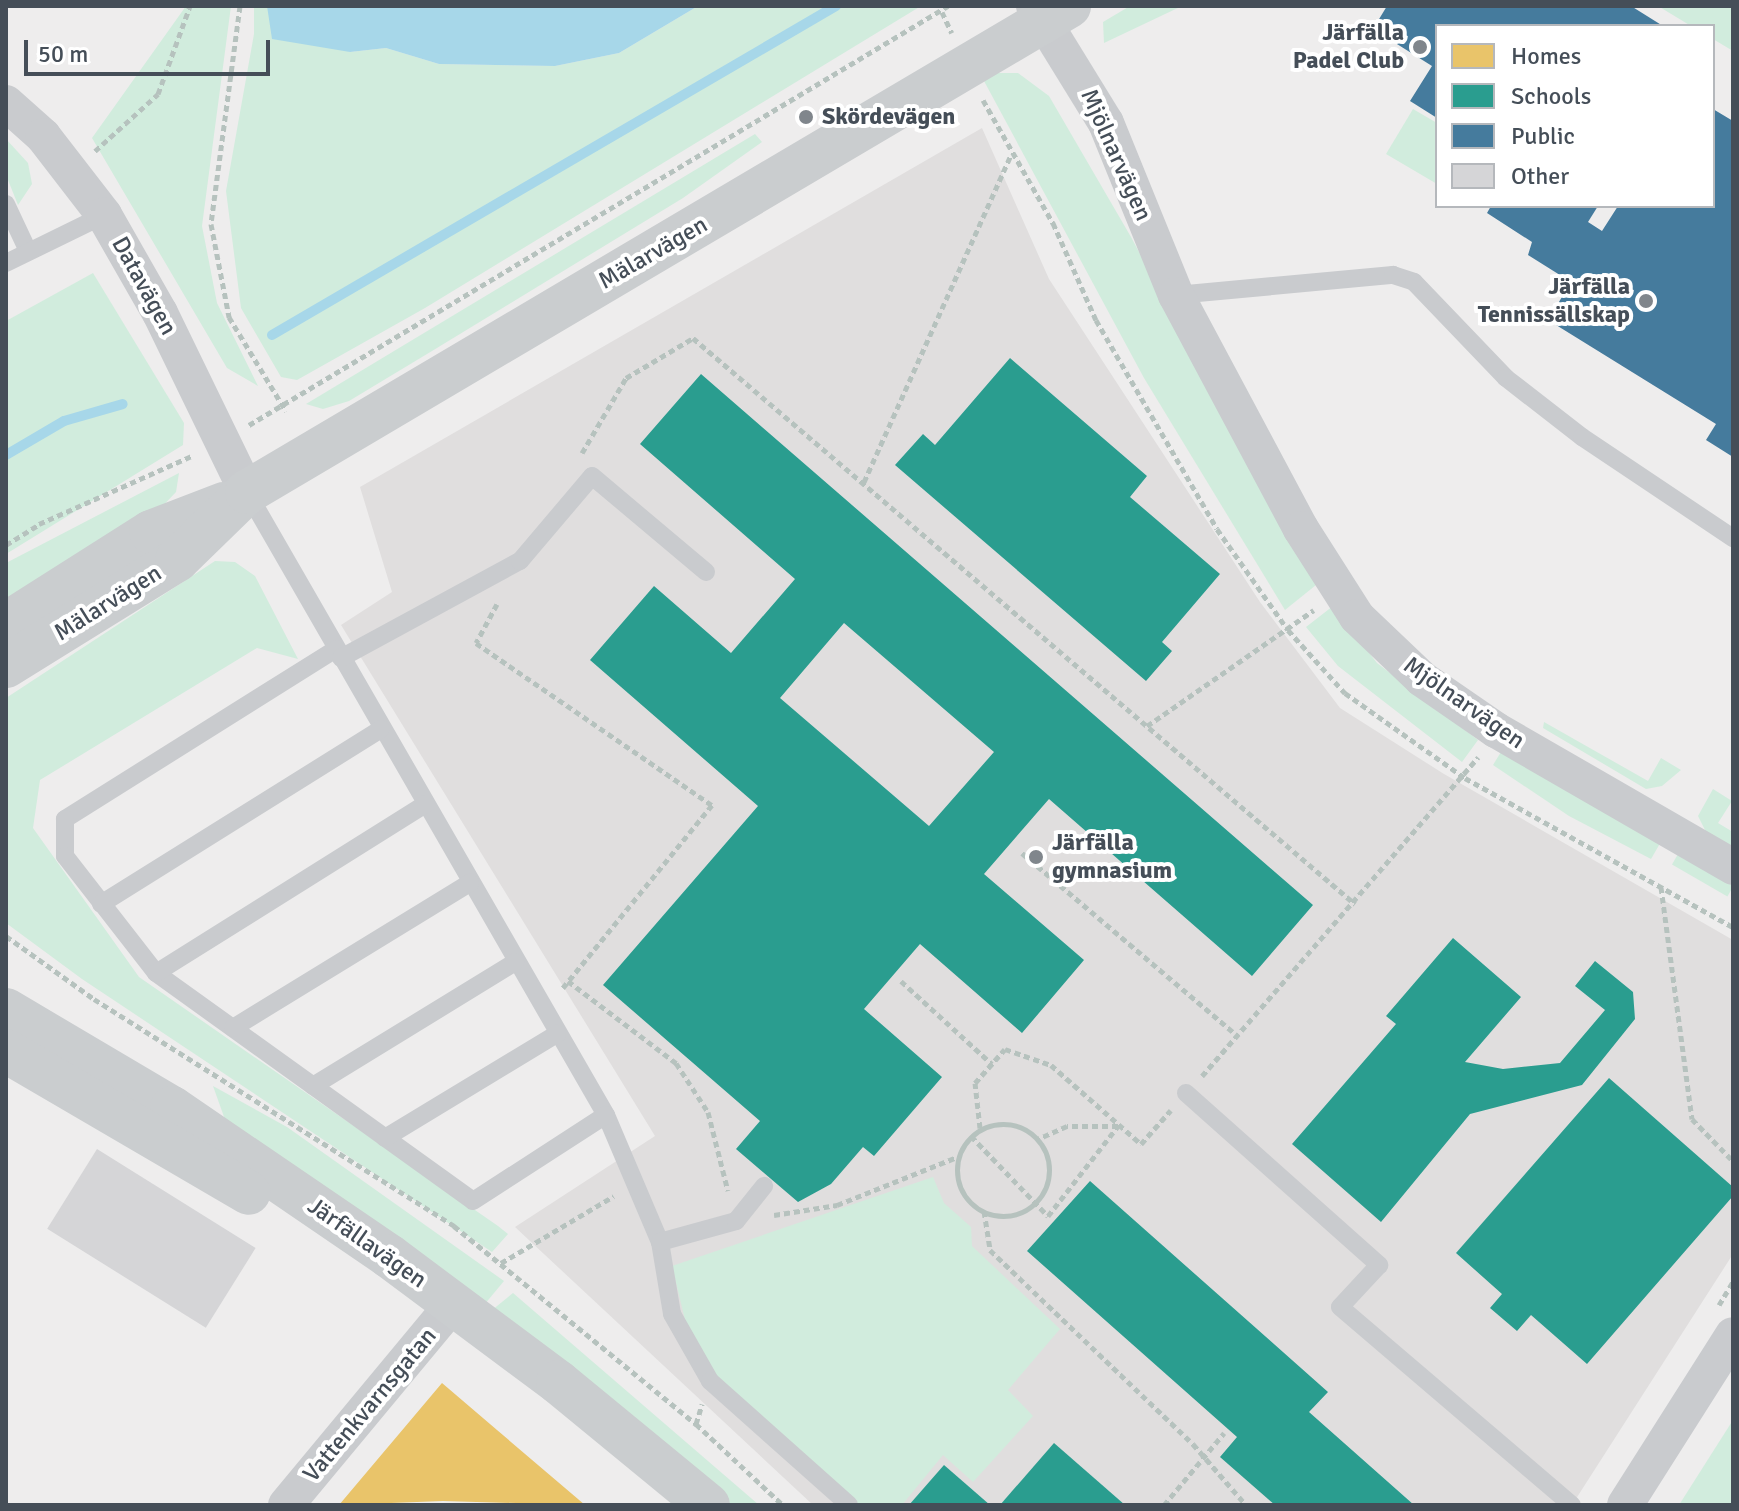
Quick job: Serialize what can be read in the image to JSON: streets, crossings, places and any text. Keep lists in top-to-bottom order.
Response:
{
  "streets": {
    "street": [
      "Mjölnarvägen",
      "Mälarvägen",
      "Datavägen",
      "Järfällavägen",
      "Vattenkvarnsgatan"
    ]
  },
  "crossings": [
    ["Mjölnarvägen", "Mälarvägen"],
    ["Mälarvägen", "Datavägen"],
    ["Järfällavägen", "Vattenkvarnsgatan"]
  ],
  "places": [
    "Järfälla Padel Club",
    "Skördevägen",
    "Järfälla Tennissällskap",
    "Järfälla gymnasium"
  ],
  "legend": [
    "Homes",
    "Schools",
    "Public",
    "Other"
  ],
  "scale_bar": "50 m"
}
